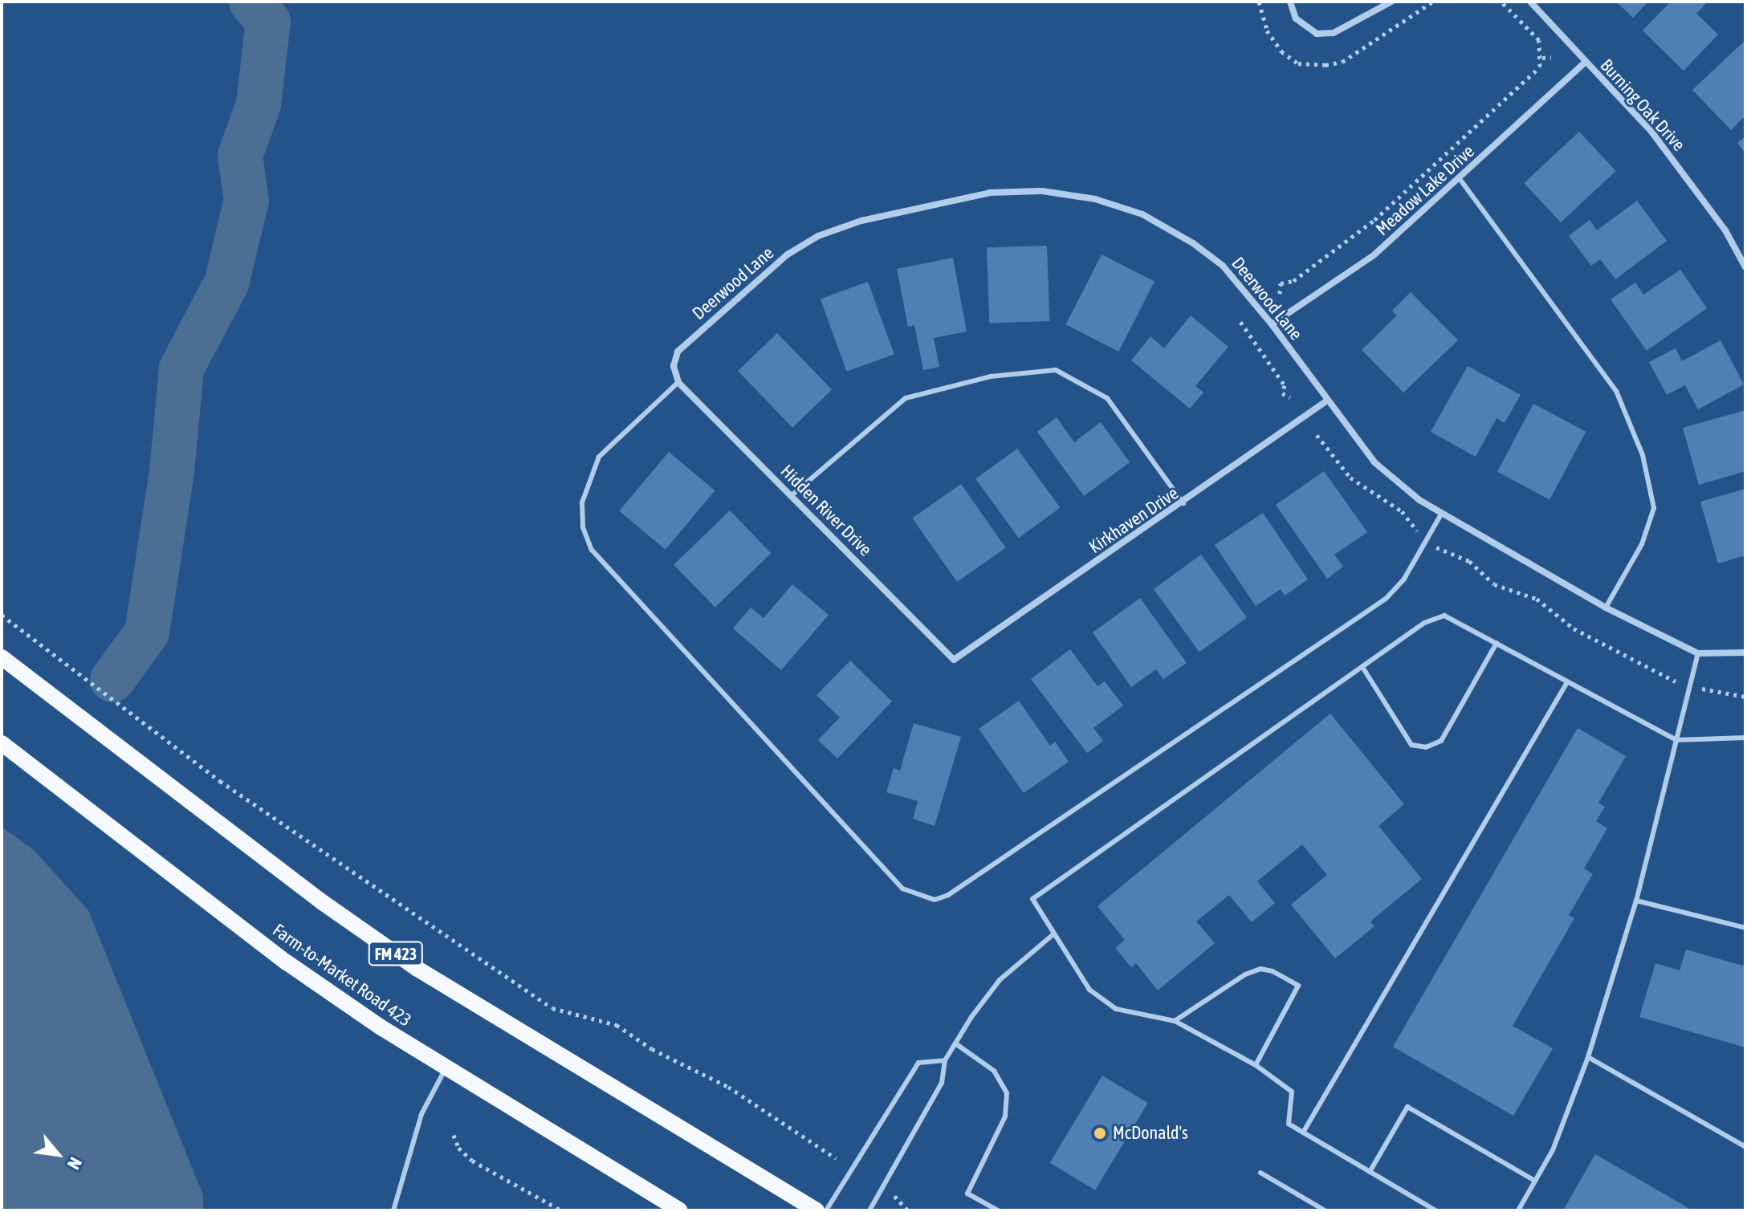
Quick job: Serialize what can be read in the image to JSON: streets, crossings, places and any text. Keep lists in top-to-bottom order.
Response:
{
  "streets": {
    "main road": ["FM 423", "Farm-to-Market Road 423"],
    "street": [
      "Burning Oak Drive",
      "Meadow Lake Drive",
      "Deerwood Lane",
      "Hidden River Drive",
      "Kirkhaven Drive"
    ]
  },
  "crossings": [
    ["Burning Oak Drive", "Meadow Lake Drive"],
    ["Meadow Lake Drive", "Deerwood Lane"],
    ["Deerwood Lane", "Hidden River Drive"],
    ["Deerwood Lane", "Kirkhaven Drive"],
    ["Hidden River Drive", "Kirkhaven Drive"]
  ],
  "places": ["McDonald's"],
  "north": "bottom right"
}
